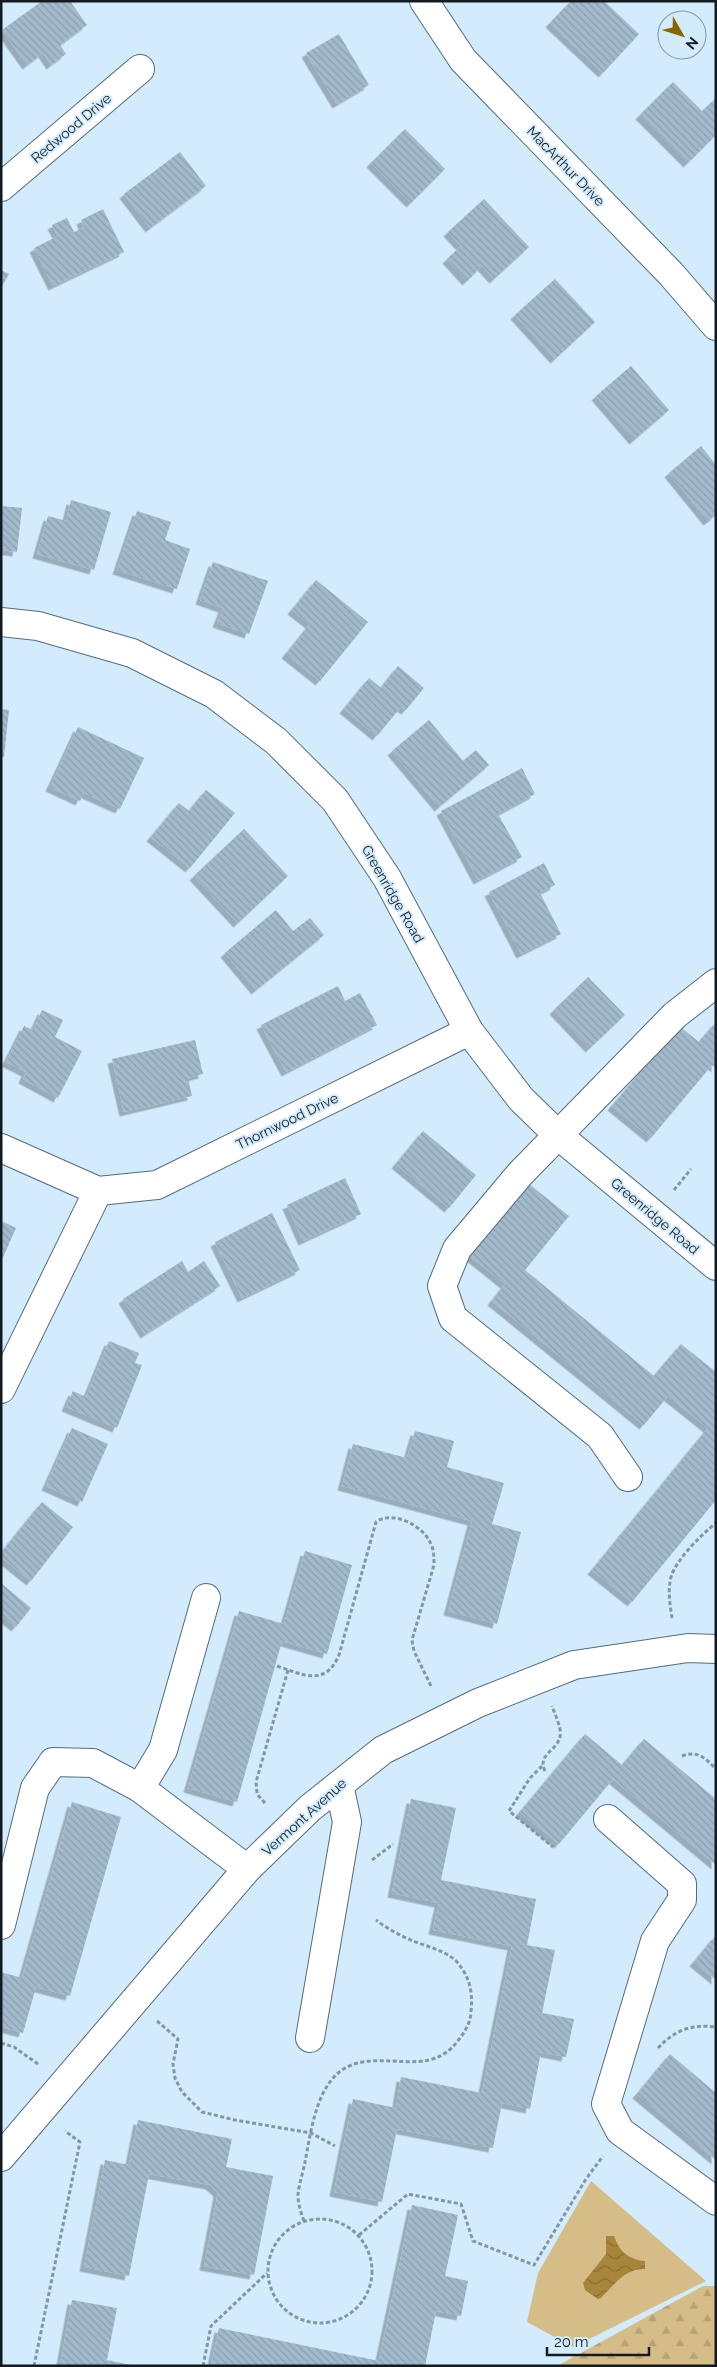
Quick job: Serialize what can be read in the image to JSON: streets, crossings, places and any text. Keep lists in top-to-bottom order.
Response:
{
  "streets": {
    "street": [
      "Redwood Drive",
      "MacArthur Drive",
      "Greenridge Road",
      "Thornwood Drive",
      "Vermont Avenue"
    ]
  },
  "crossings": [
    ["Greenridge Road", "Thornwood Drive"]
  ],
  "scale_bar": "20 m",
  "north": "bottom right"
}
